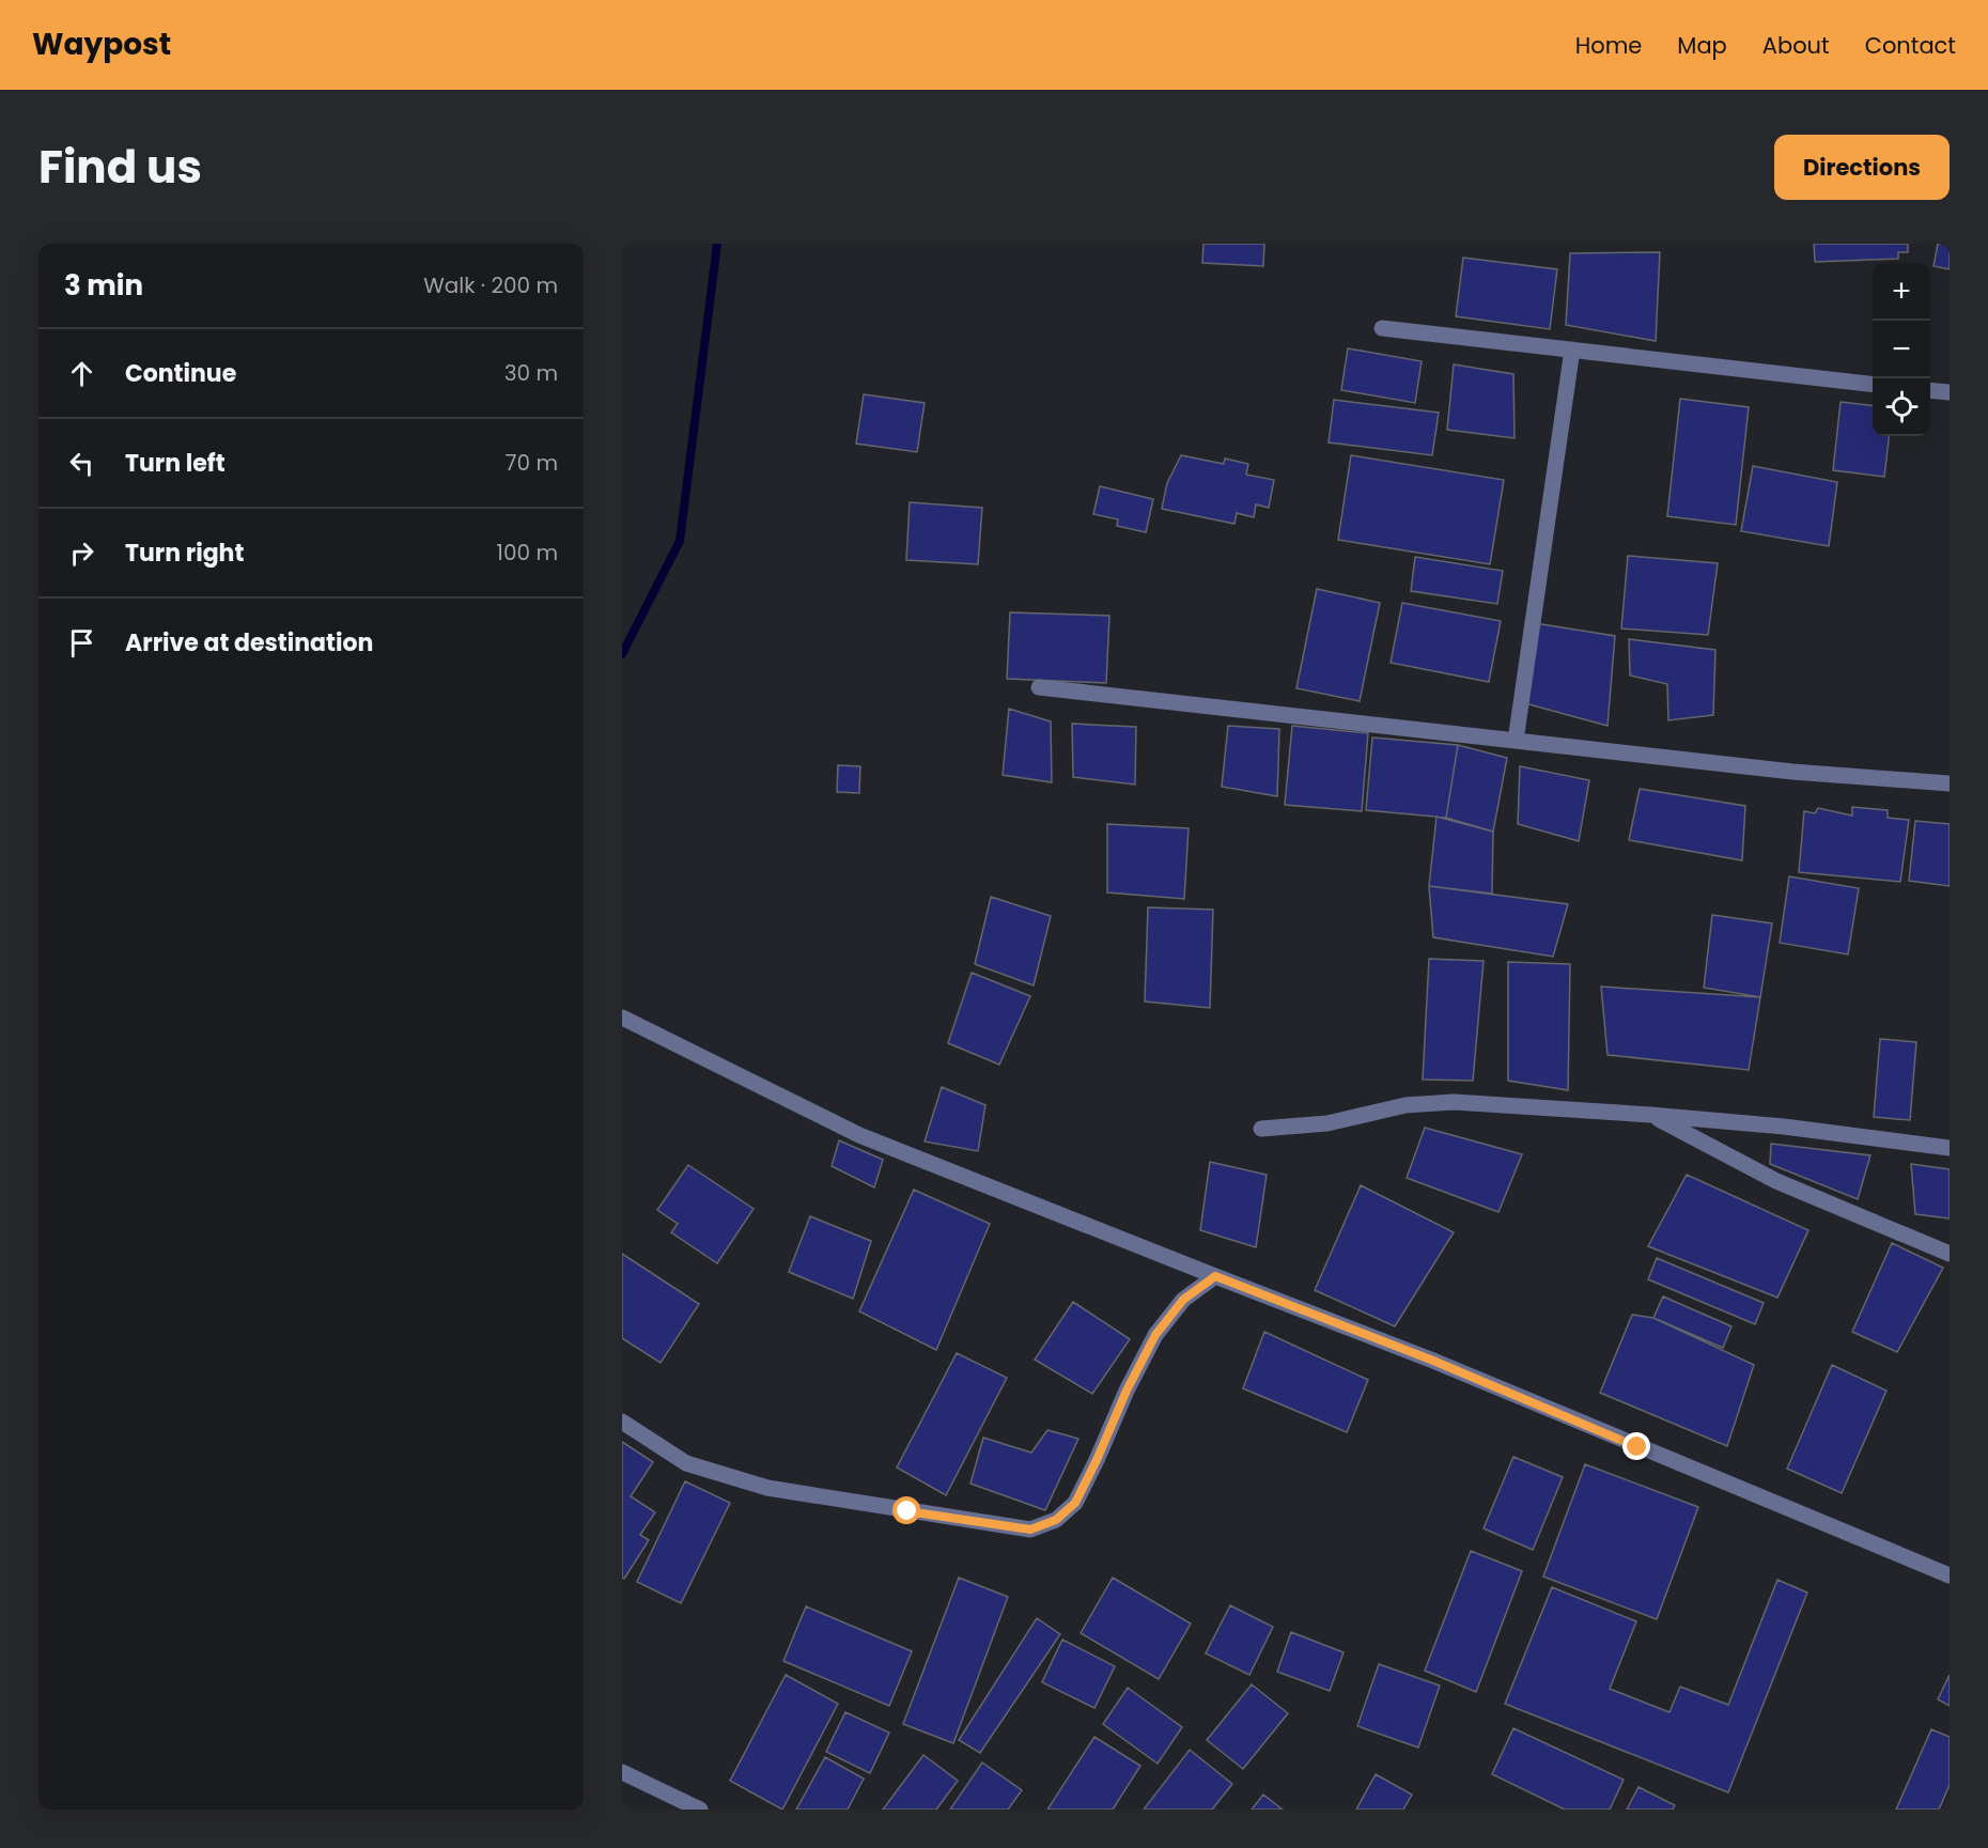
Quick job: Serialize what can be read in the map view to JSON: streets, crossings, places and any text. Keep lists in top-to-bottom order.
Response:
{
  "page": {
    "header": "Waypost",
    "nav": [
      "Home",
      "Map",
      "About",
      "Contact"
    ],
    "title": "Find us",
    "buttons": "Directions",
    "heading": ["3 min", "Walk · 200 m"],
    "map_buttons": ["+", "−"],
    "list": [
      ["Continue", "30 m"],
      ["Turn left", "70 m"],
      ["Turn right", "100 m"],
      "Arrive at destination"
    ]
  }
}
